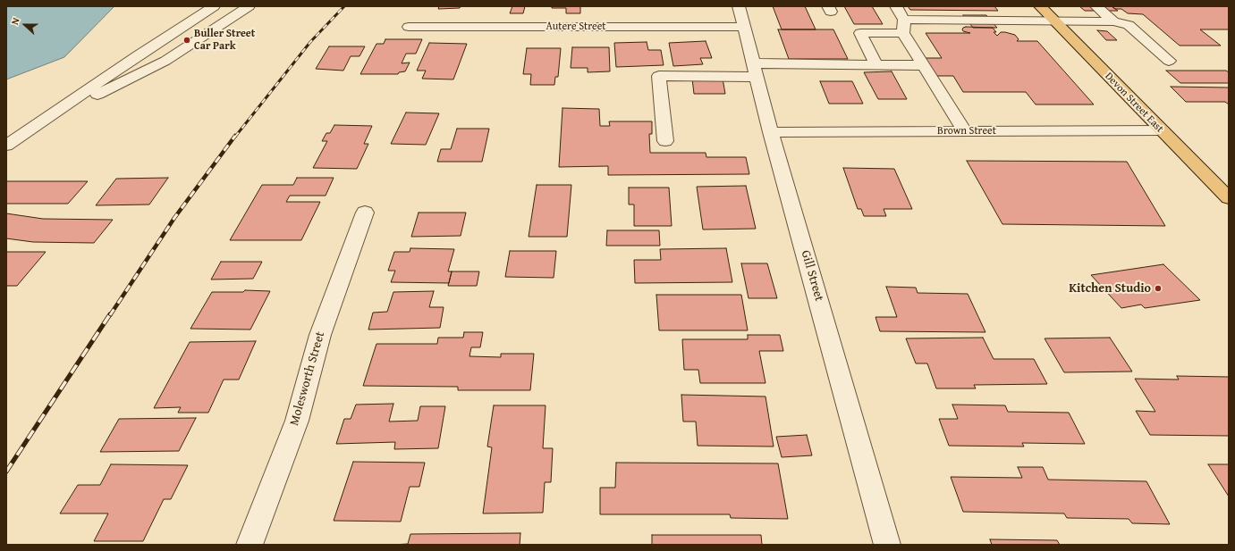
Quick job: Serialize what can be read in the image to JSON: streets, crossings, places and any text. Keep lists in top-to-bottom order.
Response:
{
  "streets": {
    "main road": ["Devon Street East"],
    "street": [
      "Autere Street",
      "Brown Street",
      "Gill Street",
      "Molesworth Street"
    ]
  },
  "crossings": [
    ["Autere Street", "Gill Street"],
    ["Devon Street East", "Brown Street"],
    ["Brown Street", "Gill Street"]
  ],
  "places": ["Buller Street Car Park", "Kitchen Studio"],
  "north": "left"
}
